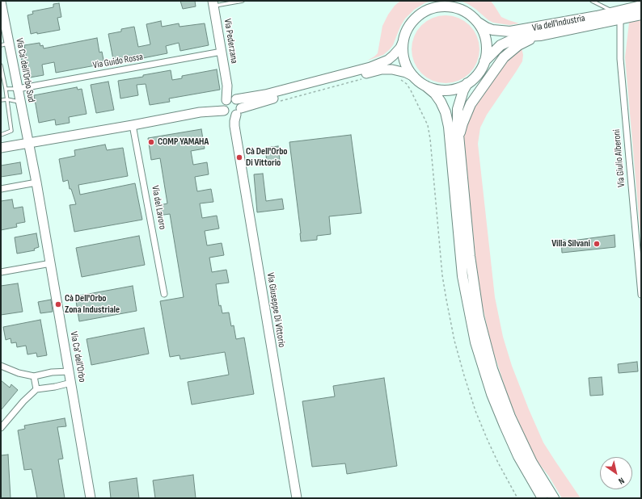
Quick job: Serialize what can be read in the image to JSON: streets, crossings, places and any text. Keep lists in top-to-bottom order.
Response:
{
  "streets": {
    "main road": ["Via dell'Industria"],
    "street": [
      "Via Pederzana",
      "Via Guido Rossa",
      "Via Ca' dell'Orbo Sud",
      "Via Giulio Alberoni",
      "Via del Lavoro",
      "Via Giuseppe Di Vittorio",
      "Via Ca' dell'Orbo"
    ]
  },
  "crossings": [
    ["Via dell'Industria", "Via Giulio Alberoni"],
    ["Via Pederzana", "Via Guido Rossa"],
    ["Via Pederzana", "Via Giuseppe Di Vittorio"],
    ["Via Guido Rossa", "Via Ca' dell'Orbo Sud"],
    ["Via Ca' dell'Orbo Sud", "Via Ca' dell'Orbo"]
  ],
  "places": [
    "COMP YAMAHA",
    "Cà Dell'Orbo Di Vittorio",
    "Villa Silvani",
    "Cà Dell'Orbo Zona Industriale"
  ],
  "north": "bottom right"
}
